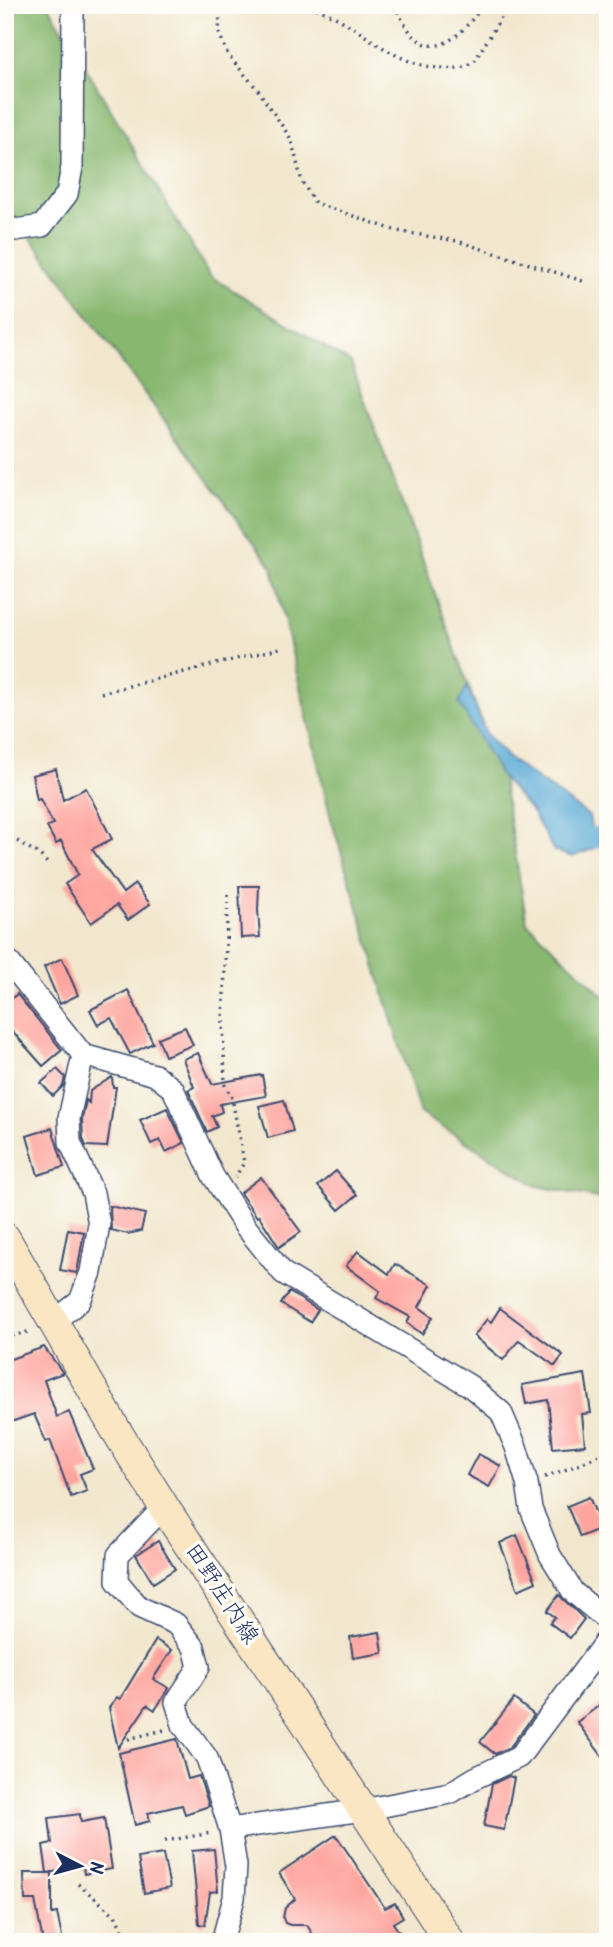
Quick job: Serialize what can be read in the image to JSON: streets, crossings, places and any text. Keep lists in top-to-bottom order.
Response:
{
  "streets": {
    "main road": ["田野庄内線"]
  },
  "north": "right"
}
